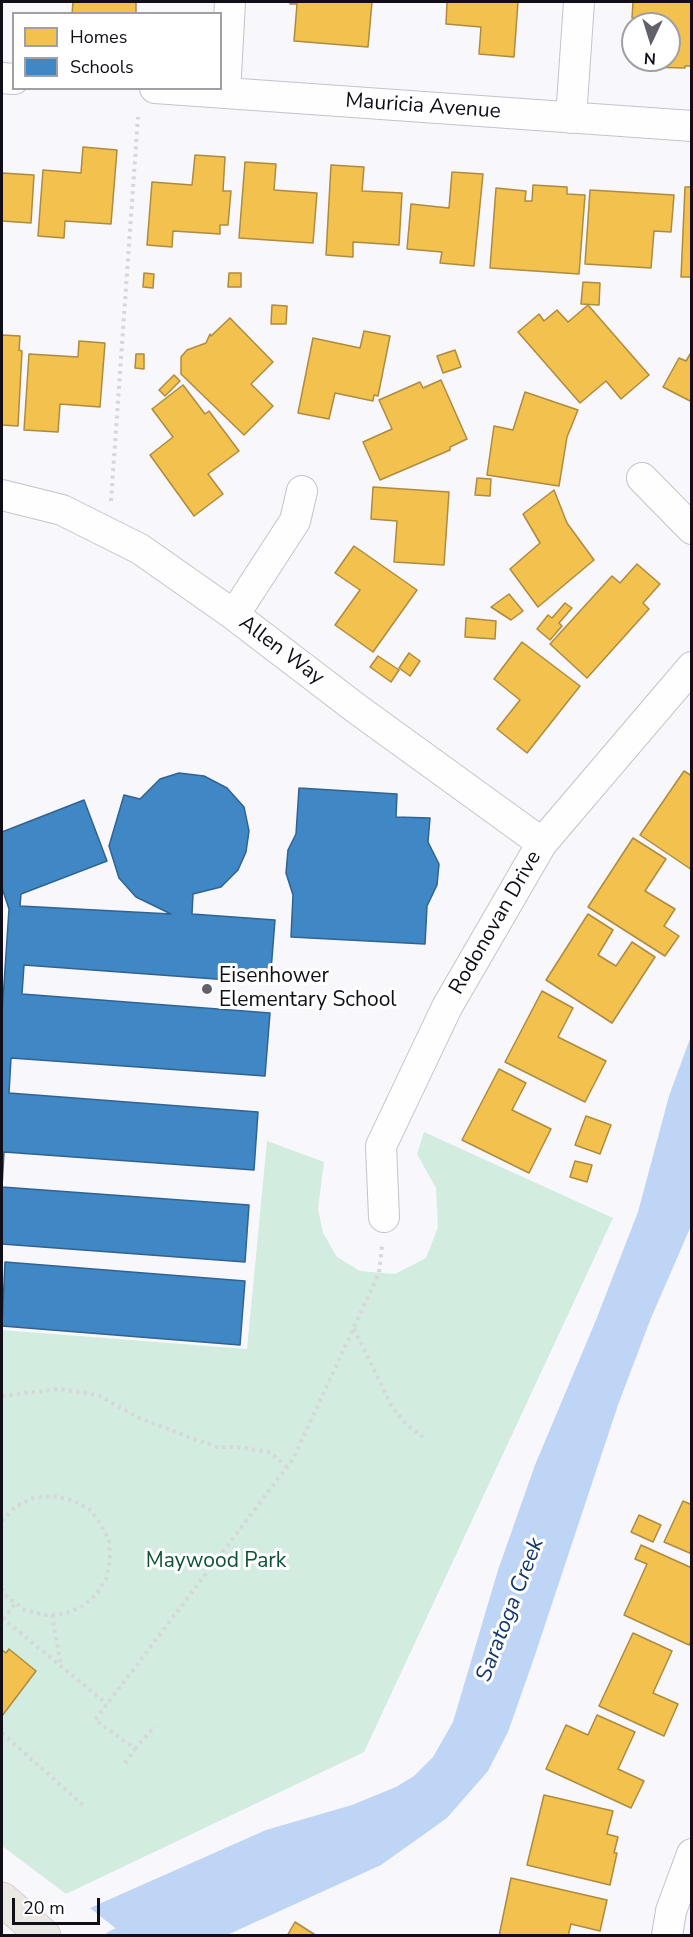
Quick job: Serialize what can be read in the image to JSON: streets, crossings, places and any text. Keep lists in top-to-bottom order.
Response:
{
  "streets": {
    "street": ["Mauricia Avenue", "Allen Way", "Rodonovan Drive"]
  },
  "crossings": [
    ["Allen Way", "Rodonovan Drive"]
  ],
  "water": ["Saratoga Creek"],
  "parks": ["Maywood Park"],
  "places": ["Eisenhower Elementary School"],
  "legend": ["Homes", "Schools"],
  "scale_bar": "20 m",
  "north": "bottom"
}
